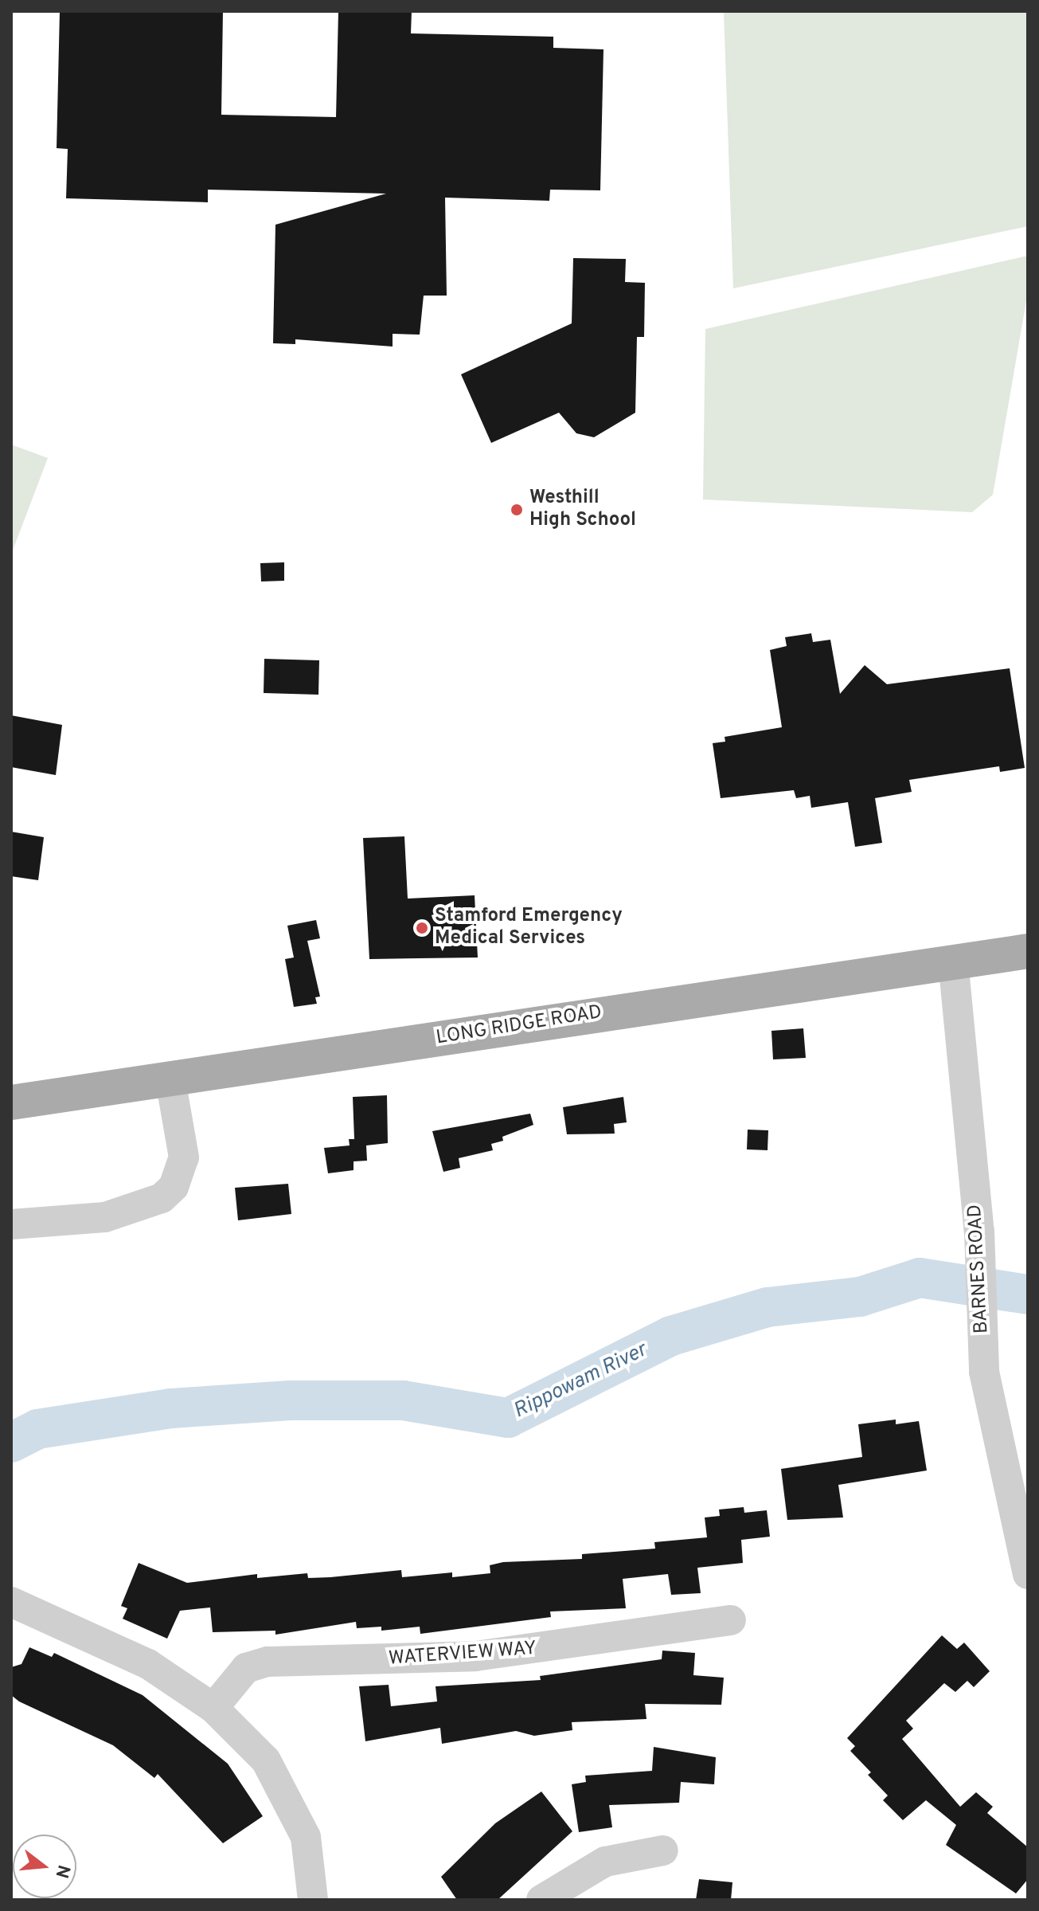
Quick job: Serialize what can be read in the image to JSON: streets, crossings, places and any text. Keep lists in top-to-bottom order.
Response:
{
  "streets": {
    "main road": ["LONG RIDGE ROAD"],
    "street": ["BARNES ROAD", "WATERVIEW WAY"]
  },
  "crossings": [
    ["LONG RIDGE ROAD", "BARNES ROAD"]
  ],
  "water": ["Rippowam River"],
  "places": ["Westhill High School", "Stamford Emergency Medical Services"],
  "north": "right"
}
